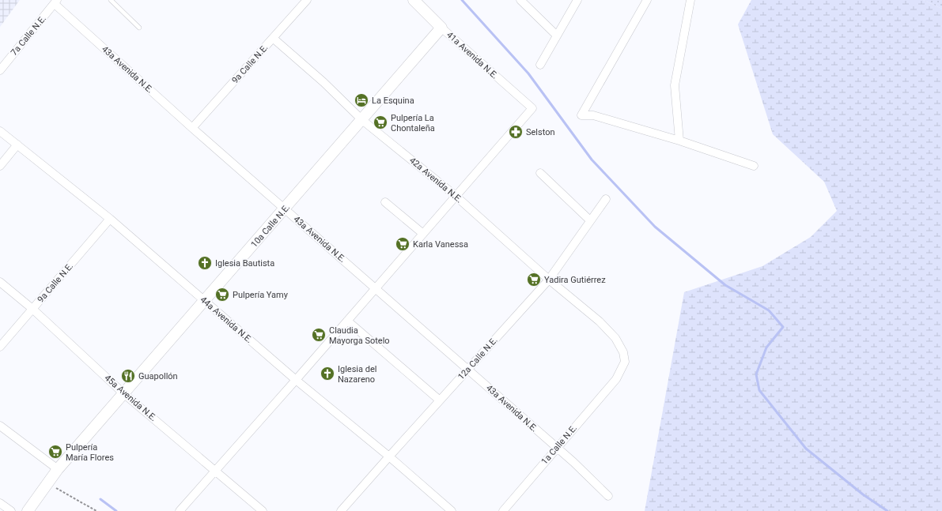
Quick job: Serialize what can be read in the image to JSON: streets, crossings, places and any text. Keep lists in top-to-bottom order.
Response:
{
  "streets": {
    "street": [
      "7a Calle N.E.",
      "41a Avenida N.E.",
      "9a Calle N.E.",
      "43a Avenida N.E.",
      "42a Avenida N.E.",
      "10a Calle N.E.",
      "44a Avenida N.E.",
      "12a Calle N.E.",
      "45a Avenida N.E.",
      "1a Calle N.E."
    ]
  },
  "crossings": [
    ["7a Calle N.E.", "43a Avenida N.E."],
    ["41a Avenida N.E.", "42a Avenida N.E."],
    ["41a Avenida N.E.", "10a Calle N.E."],
    ["9a Calle N.E.", "43a Avenida N.E."],
    ["9a Calle N.E.", "42a Avenida N.E."],
    ["9a Calle N.E.", "44a Avenida N.E."],
    ["9a Calle N.E.", "45a Avenida N.E."],
    ["43a Avenida N.E.", "10a Calle N.E."],
    ["43a Avenida N.E.", "12a Calle N.E."],
    ["43a Avenida N.E.", "1a Calle N.E."],
    ["42a Avenida N.E.", "10a Calle N.E."],
    ["42a Avenida N.E.", "12a Calle N.E."],
    ["42a Avenida N.E.", "1a Calle N.E."],
    ["10a Calle N.E.", "44a Avenida N.E."],
    ["10a Calle N.E.", "45a Avenida N.E."],
    ["44a Avenida N.E.", "12a Calle N.E."]
  ],
  "places": {
    "hotel": ["La Esquina"],
    "supermarket": [
      "Pulpería La Chontaleña",
      "Karla Vanessa",
      "Yadira Gutiérrez",
      "Pulpería Yamy",
      "Claudia Mayorga Sotelo",
      "Pulpería María Flores"
    ],
    "pharmacy": ["Selston"],
    "church": ["Iglesia Bautista", "Iglesia del Nazareno"],
    "restaurant": ["Guapollón"]
  }
}
